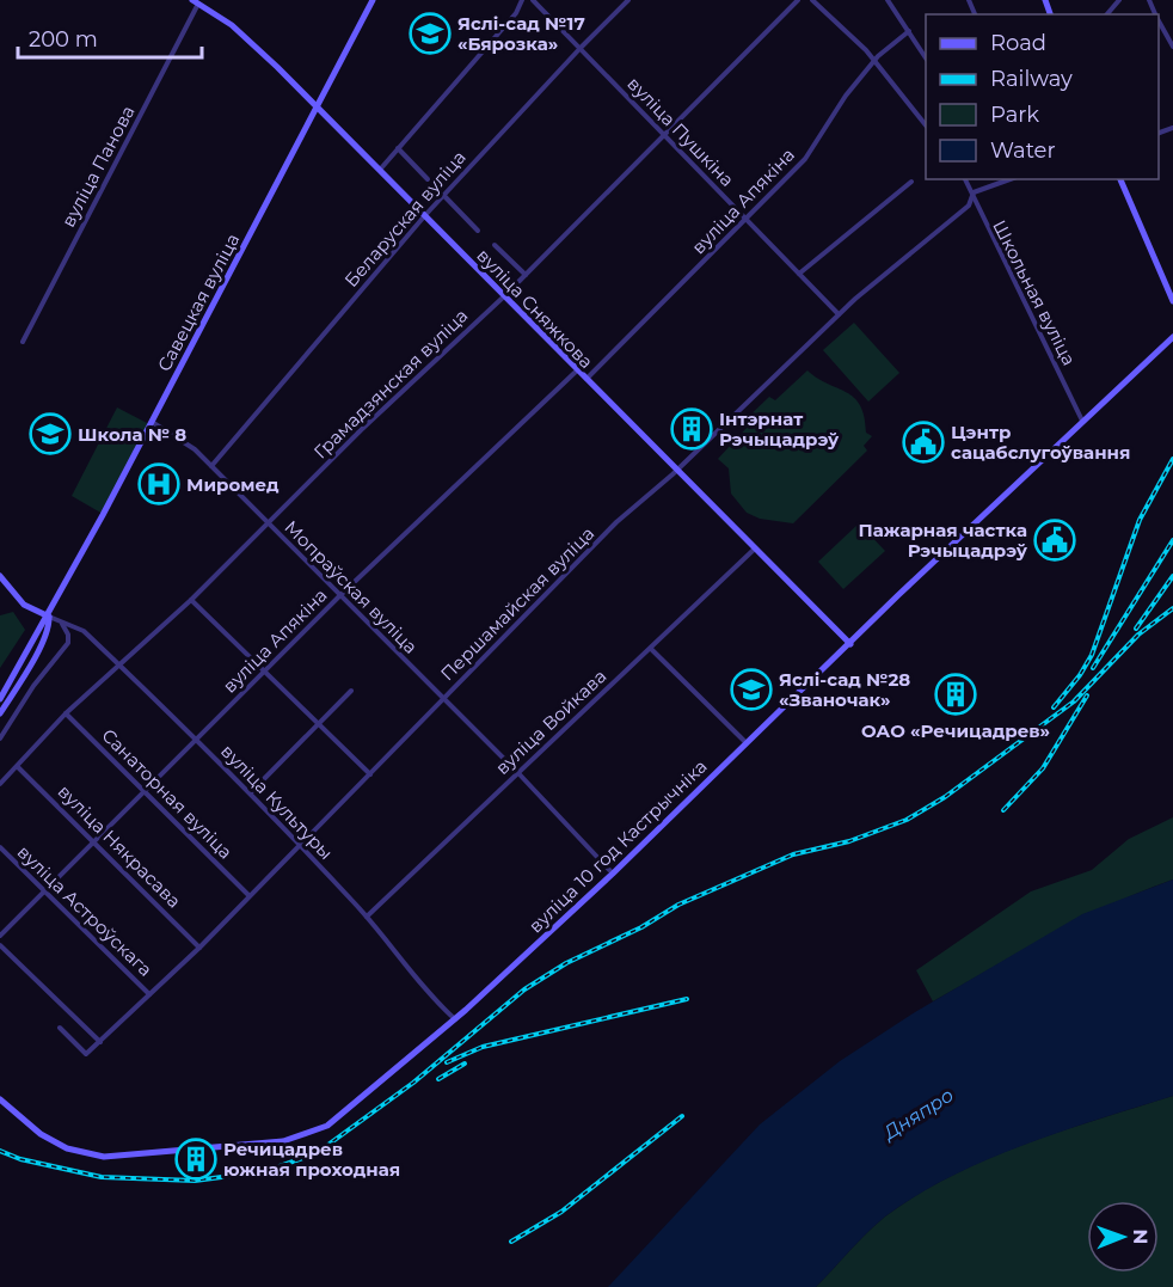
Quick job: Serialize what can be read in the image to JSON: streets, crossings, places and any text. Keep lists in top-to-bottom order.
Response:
{
  "streets": {
    "street": [
      "вуліца Пушкіна",
      "вуліца Панова",
      "вуліца Апякіна",
      "Беларуская вуліца",
      "Школьная вуліца",
      "Савецкая вуліца",
      "вуліца Сняжкова",
      "Грамадзянская вуліца",
      "Мопраўская вуліца",
      "Першамайская вуліца",
      "вуліца Войкава",
      "Санаторная вуліца",
      "вуліца Культуры",
      "вуліца Някрасава",
      "вуліца 10 год Кастрычніка",
      "вуліца Астроўскага"
    ]
  },
  "crossings": [
    ["вуліца Пушкіна", "вуліца Апякіна"],
    ["вуліца Пушкіна", "Беларуская вуліца"],
    ["вуліца Пушкіна", "Грамадзянская вуліца"],
    ["вуліца Пушкіна", "Першамайская вуліца"],
    ["вуліца Панова", "вуліца Сняжкова"],
    ["вуліца Апякіна", "вуліца Сняжкова"],
    ["вуліца Апякіна", "Мопраўская вуліца"],
    ["вуліца Апякіна", "Санаторная вуліца"],
    ["вуліца Апякіна", "вуліца Культуры"],
    ["вуліца Апякіна", "вуліца Някрасава"],
    ["вуліца Апякіна", "вуліца Астроўскага"],
    ["Беларуская вуліца", "вуліца Сняжкова"],
    ["Беларуская вуліца", "Мопраўская вуліца"],
    ["Школьная вуліца", "Першамайская вуліца"],
    ["Школьная вуліца", "вуліца 10 год Кастрычніка"],
    ["Савецкая вуліца", "вуліца Сняжкова"],
    ["Савецкая вуліца", "Мопраўская вуліца"],
    ["Савецкая вуліца", "вуліца Культуры"],
    ["вуліца Сняжкова", "Грамадзянская вуліца"],
    ["вуліца Сняжкова", "Першамайская вуліца"],
    ["вуліца Сняжкова", "вуліца Войкава"],
    ["вуліца Сняжкова", "вуліца 10 год Кастрычніка"],
    ["Грамадзянская вуліца", "Мопраўская вуліца"],
    ["Грамадзянская вуліца", "Санаторная вуліца"],
    ["Грамадзянская вуліца", "вуліца Культуры"],
    ["Грамадзянская вуліца", "вуліца Някрасава"],
    ["Мопраўская вуліца", "Першамайская вуліца"],
    ["Мопраўская вуліца", "вуліца Войкава"],
    ["Мопраўская вуліца", "вуліца 10 год Кастрычніка"],
    ["Першамайская вуліца", "Санаторная вуліца"],
    ["Першамайская вуліца", "вуліца Культуры"],
    ["Першамайская вуліца", "вуліца Някрасава"],
    ["Першамайская вуліца", "вуліца Астроўскага"],
    ["вуліца Войкава", "вуліца Культуры"],
    ["вуліца Культуры", "вуліца 10 год Кастрычніка"]
  ],
  "water": ["Дняпро"],
  "places": {
    "school or university": ["Яслі-сад №17 «Бярозка»", "Школа № 8", "Яслі-сад №28 «Званочак»"],
    "building": ["Інтэрнат Рэчыцадрэў", "ОАО «Речицадрев»", "Речицадрев южная проходная"],
    "public building": ["Цэнтр сацабслугоўвання", "Пажарная частка Рэчыцадрэў"],
    "hospital": ["Миромед"]
  },
  "legend": [
    "Road",
    "Railway",
    "Park",
    "Water"
  ],
  "scale_bar": "200 m",
  "north": "right"
}
